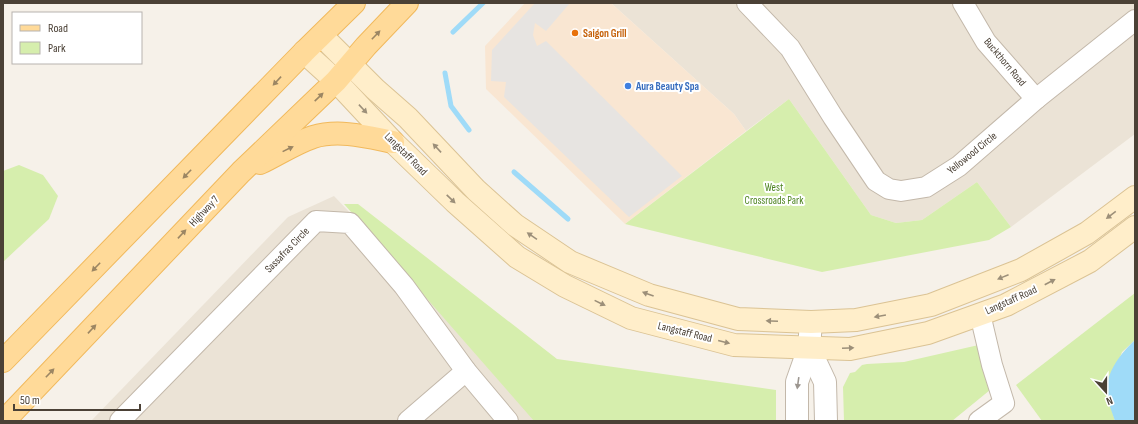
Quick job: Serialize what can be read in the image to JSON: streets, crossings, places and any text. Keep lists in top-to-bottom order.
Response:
{
  "streets": {
    "main road": ["Langstaff Road", "Highway 7"],
    "street": ["Buckthorn Road", "Yellowood Circle", "Sassafras Circle"]
  },
  "crossings": [
    ["Buckthorn Road", "Yellowood Circle"],
    ["Langstaff Road", "Highway 7"]
  ],
  "parks": ["West Crossroads Park"],
  "places": ["Saigon Grill", "Aura Beauty Spa"],
  "legend": ["Road", "Park"],
  "scale_bar": "50 m",
  "north": "bottom"
}
